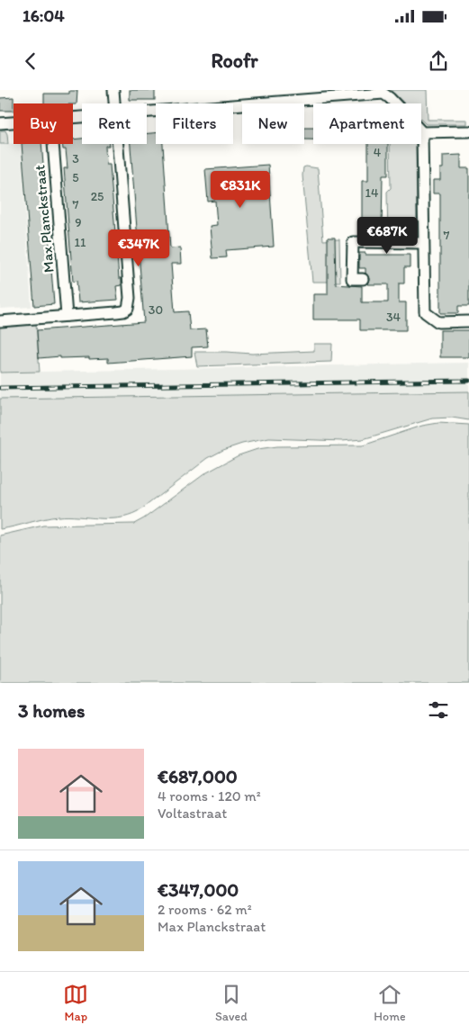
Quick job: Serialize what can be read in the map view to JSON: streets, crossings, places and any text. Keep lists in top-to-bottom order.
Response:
{
  "streets": {
    "street": ["Max Planckstraat"]
  },
  "house_numbers": [
    "4",
    "3",
    "5",
    "14",
    "25",
    "7",
    "9",
    "7",
    "11",
    "30",
    "34"
  ],
  "page": {
    "status": "16:04",
    "header": "Roofr",
    "chip": [
      "Buy",
      "Rent",
      "Filters",
      "New",
      "Apartment"
    ],
    "price": ["€831K", "€687K", "€347K"],
    "heading": "3 homes",
    "list": [
      {
        "name": "€687,000",
        "note": "4 rooms · 120 m² · Voltastraat"
      },
      {
        "name": "€347,000",
        "note": "2 rooms · 62 m² · Max Planckstraat"
      }
    ],
    "tabs": ["Map", "Saved", "Home"]
  }
}
